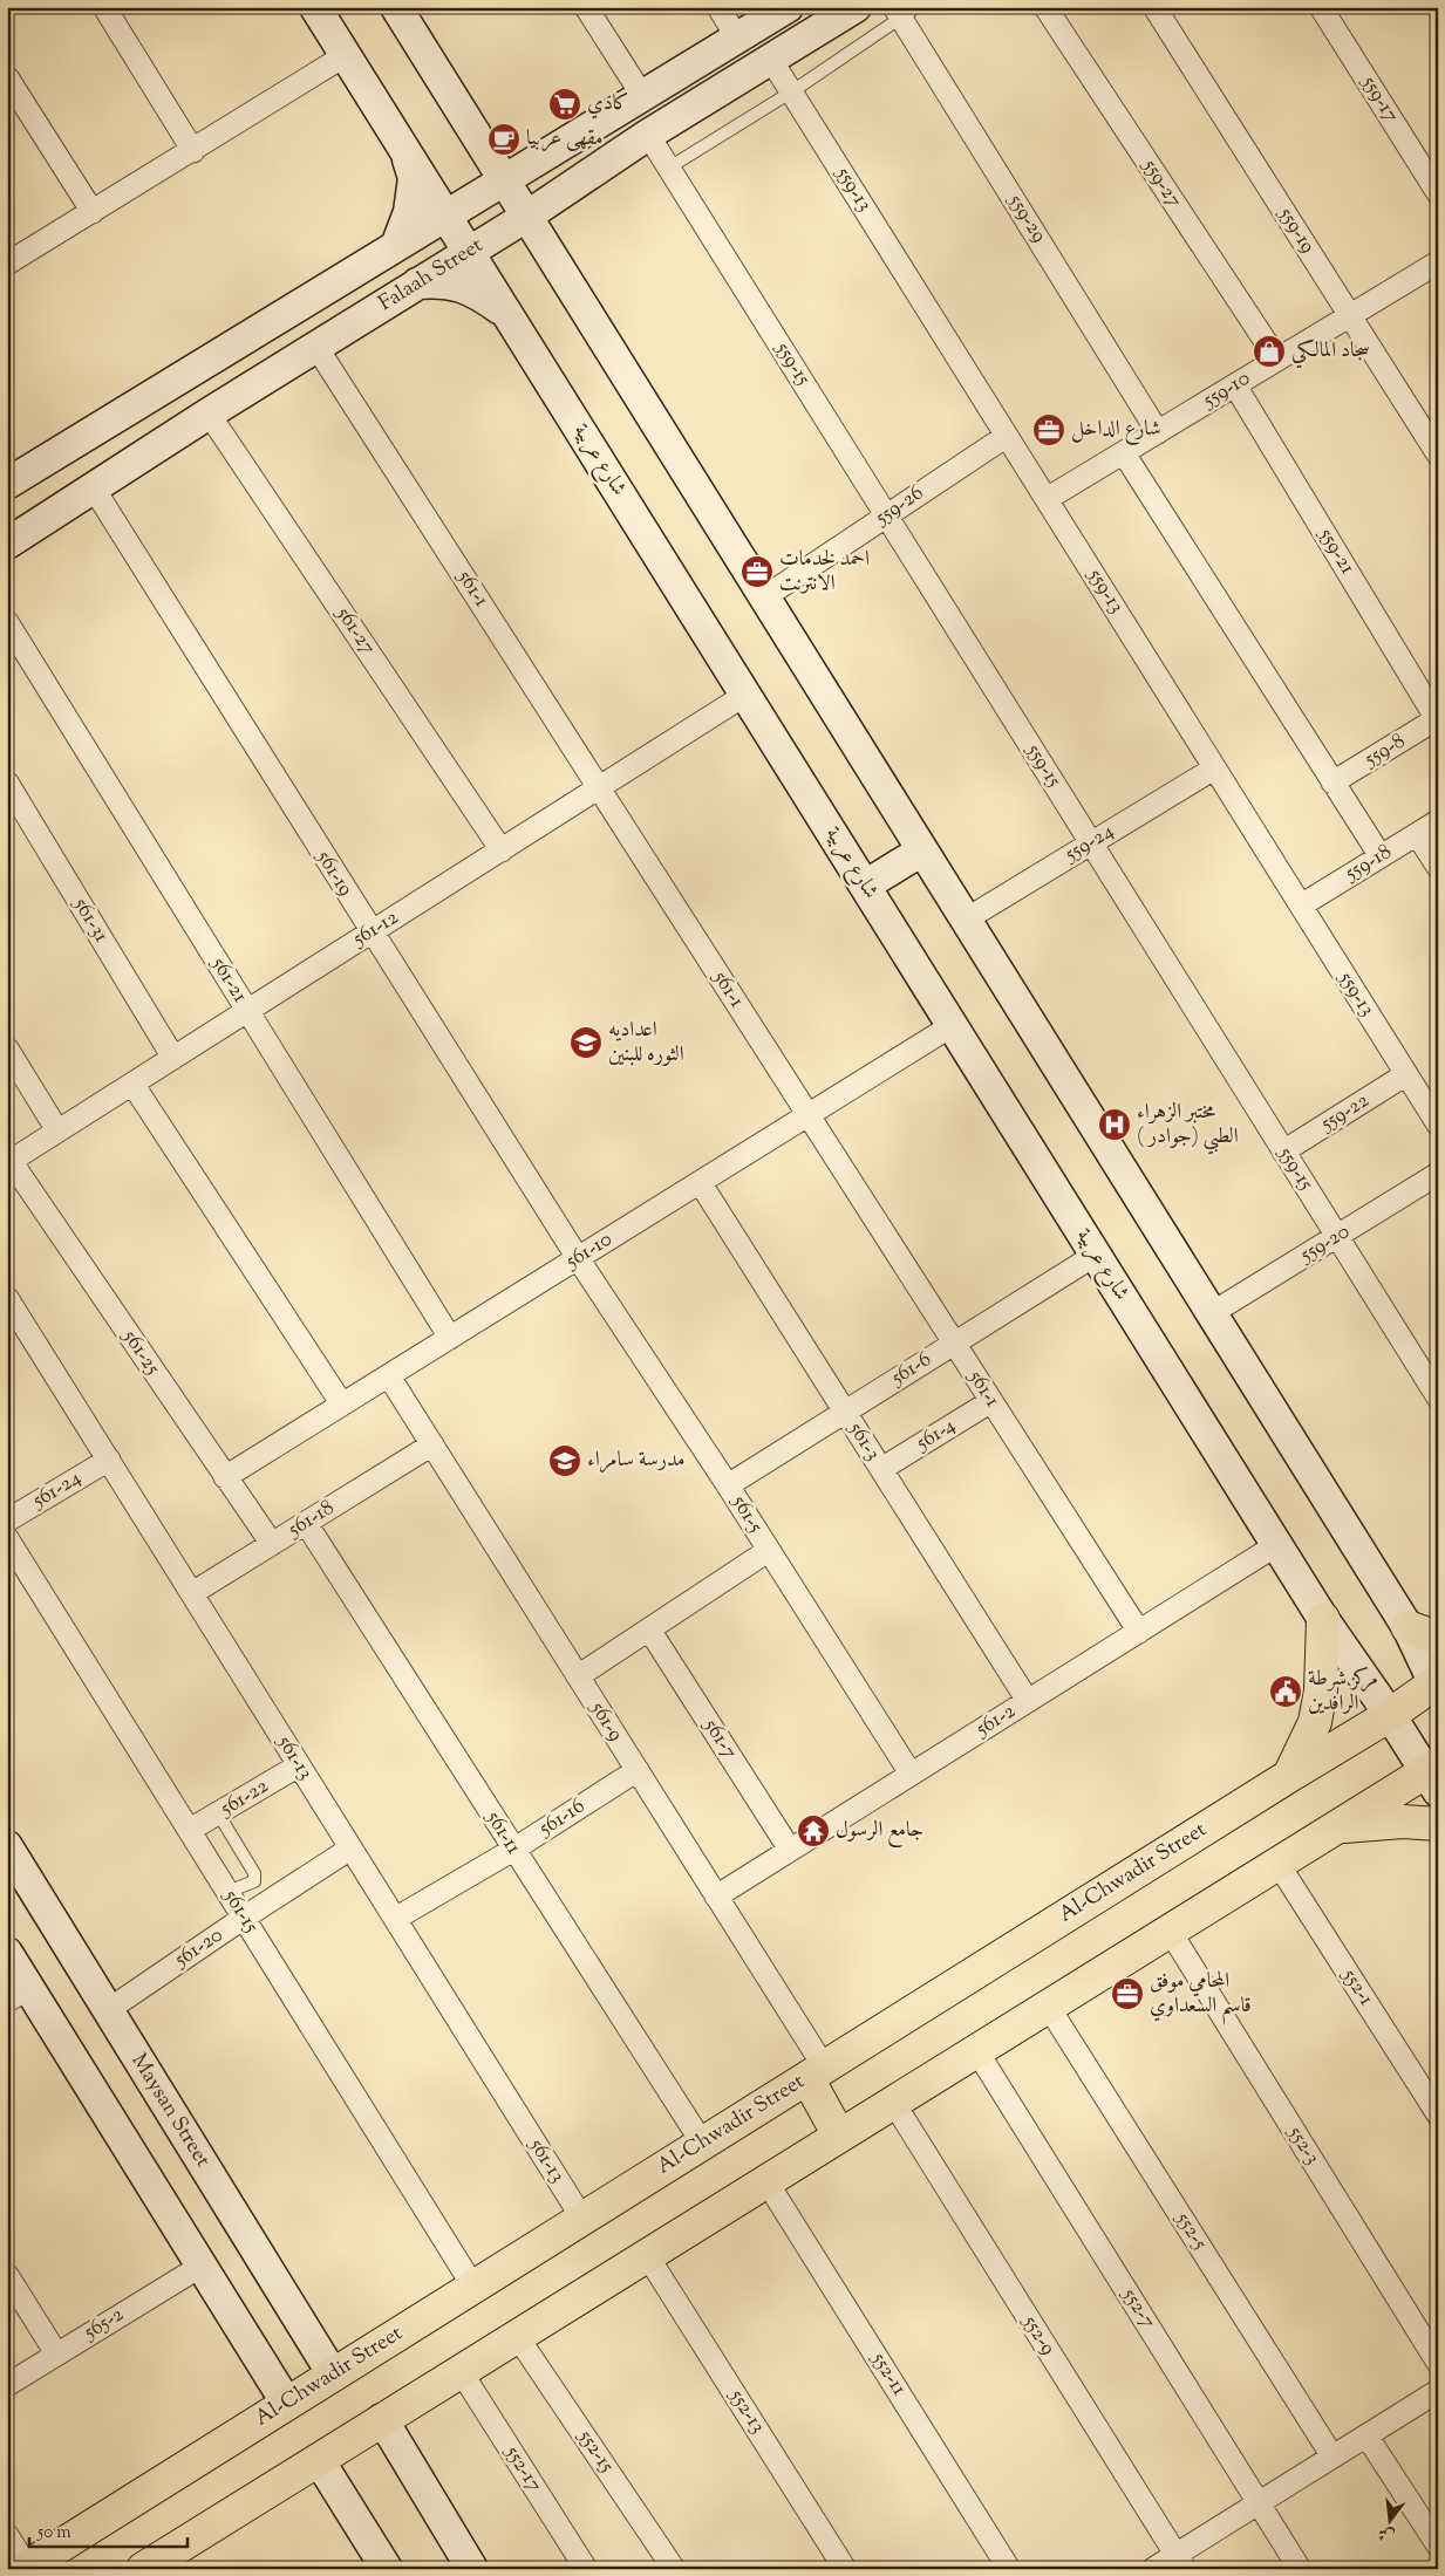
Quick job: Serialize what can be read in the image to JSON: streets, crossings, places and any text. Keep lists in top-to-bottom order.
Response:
{
  "streets": {
    "main road": [
      "Falaah Street",
      "شارع عربية",
      "Al-Chwadir Street",
      "Maysan Street"
    ],
    "street": [
      "559-17",
      "559-27",
      "559-13",
      "559-29",
      "559-19",
      "559-15",
      "559-10",
      "559-26",
      "559-21",
      "561-1",
      "561-27",
      "559-8",
      "559-24",
      "559-18",
      "561-19",
      "561-31",
      "561-12",
      "561-21",
      "559-22",
      "559-20",
      "561-10",
      "561-25",
      "561-6",
      "561-4",
      "561-3",
      "561-24",
      "561-5",
      "561-18",
      "561-2",
      "561-9",
      "561-7",
      "561-13",
      "561-22",
      "561-16",
      "561-11",
      "561-15",
      "561-20",
      "552-1",
      "552-3",
      "552-5",
      "552-7",
      "565-2",
      "552-9",
      "552-11",
      "552-13",
      "552-15",
      "552-17"
    ]
  },
  "crossings": [
    ["559-27", "559-10"],
    ["559-13", "Falaah Street"],
    ["559-13", "559-10"],
    ["559-13", "559-26"],
    ["559-13", "559-24"],
    ["559-13", "559-18"],
    ["559-13", "559-22"],
    ["559-29", "559-10"],
    ["559-19", "559-10"],
    ["Falaah Street", "559-15"],
    ["Falaah Street", "شارع عربية"],
    ["Falaah Street", "561-1"],
    ["Falaah Street", "561-27"],
    ["Falaah Street", "561-19"],
    ["559-15", "559-26"],
    ["559-15", "559-24"],
    ["559-15", "559-22"],
    ["559-15", "559-20"],
    ["559-10", "559-21"],
    ["شارع عربية", "561-12"],
    ["شارع عربية", "561-10"],
    ["شارع عربية", "561-6"],
    ["شارع عربية", "561-2"],
    ["شارع عربية", "Al-Chwadir Street"],
    ["559-21", "559-8"],
    ["561-1", "561-12"],
    ["561-1", "561-10"],
    ["561-1", "561-6"],
    ["561-1", "561-4"],
    ["561-1", "561-2"],
    ["561-27", "561-12"],
    ["561-19", "561-12"],
    ["561-19", "561-10"],
    ["561-19", "561-5"],
    ["561-31", "561-12"],
    ["561-12", "561-21"],
    ["561-12", "561-25"],
    ["561-21", "561-10"],
    ["561-10", "561-25"],
    ["561-10", "561-3"],
    ["561-10", "561-5"],
    ["561-10", "561-9"],
    ["561-25", "561-18"],
    ["561-6", "561-3"],
    ["561-6", "561-5"],
    ["561-4", "561-3"],
    ["561-3", "561-2"],
    ["561-24", "561-13"],
    ["561-5", "561-2"],
    ["561-18", "561-9"],
    ["561-18", "561-13"],
    ["561-18", "561-11"],
    ["561-2", "561-9"],
    ["561-2", "561-7"],
    ["561-9", "561-16"],
    ["561-9", "Al-Chwadir Street"],
    ["561-13", "561-22"],
    ["561-13", "561-16"],
    ["561-13", "Al-Chwadir Street"],
    ["561-13", "561-20"],
    ["561-22", "561-15"],
    ["561-16", "561-11"],
    ["561-11", "Al-Chwadir Street"],
    ["Al-Chwadir Street", "561-15"],
    ["Al-Chwadir Street", "Maysan Street"],
    ["561-15", "561-20"],
    ["561-20", "Maysan Street"]
  ],
  "places": {
    "supermarket": ["كادي"],
    "cafe": ["مقهى عربيا"],
    "shop": ["سجاد المالكي"],
    "office": ["شارع الداخل", "احمد لخدمات الانترنت", "المحامي موفق قاسم السعداوي"],
    "school or university": ["اعداديه الثوره للبنين", "مدرسة سامراء"],
    "hospital": ["مختبر الزهراء الطبي (جوادر )"],
    "public building": ["مركز شرطة الرافدين"],
    "temple": ["جامع الرسول"]
  },
  "scale_bar": "50 m",
  "north": "bottom"
}
